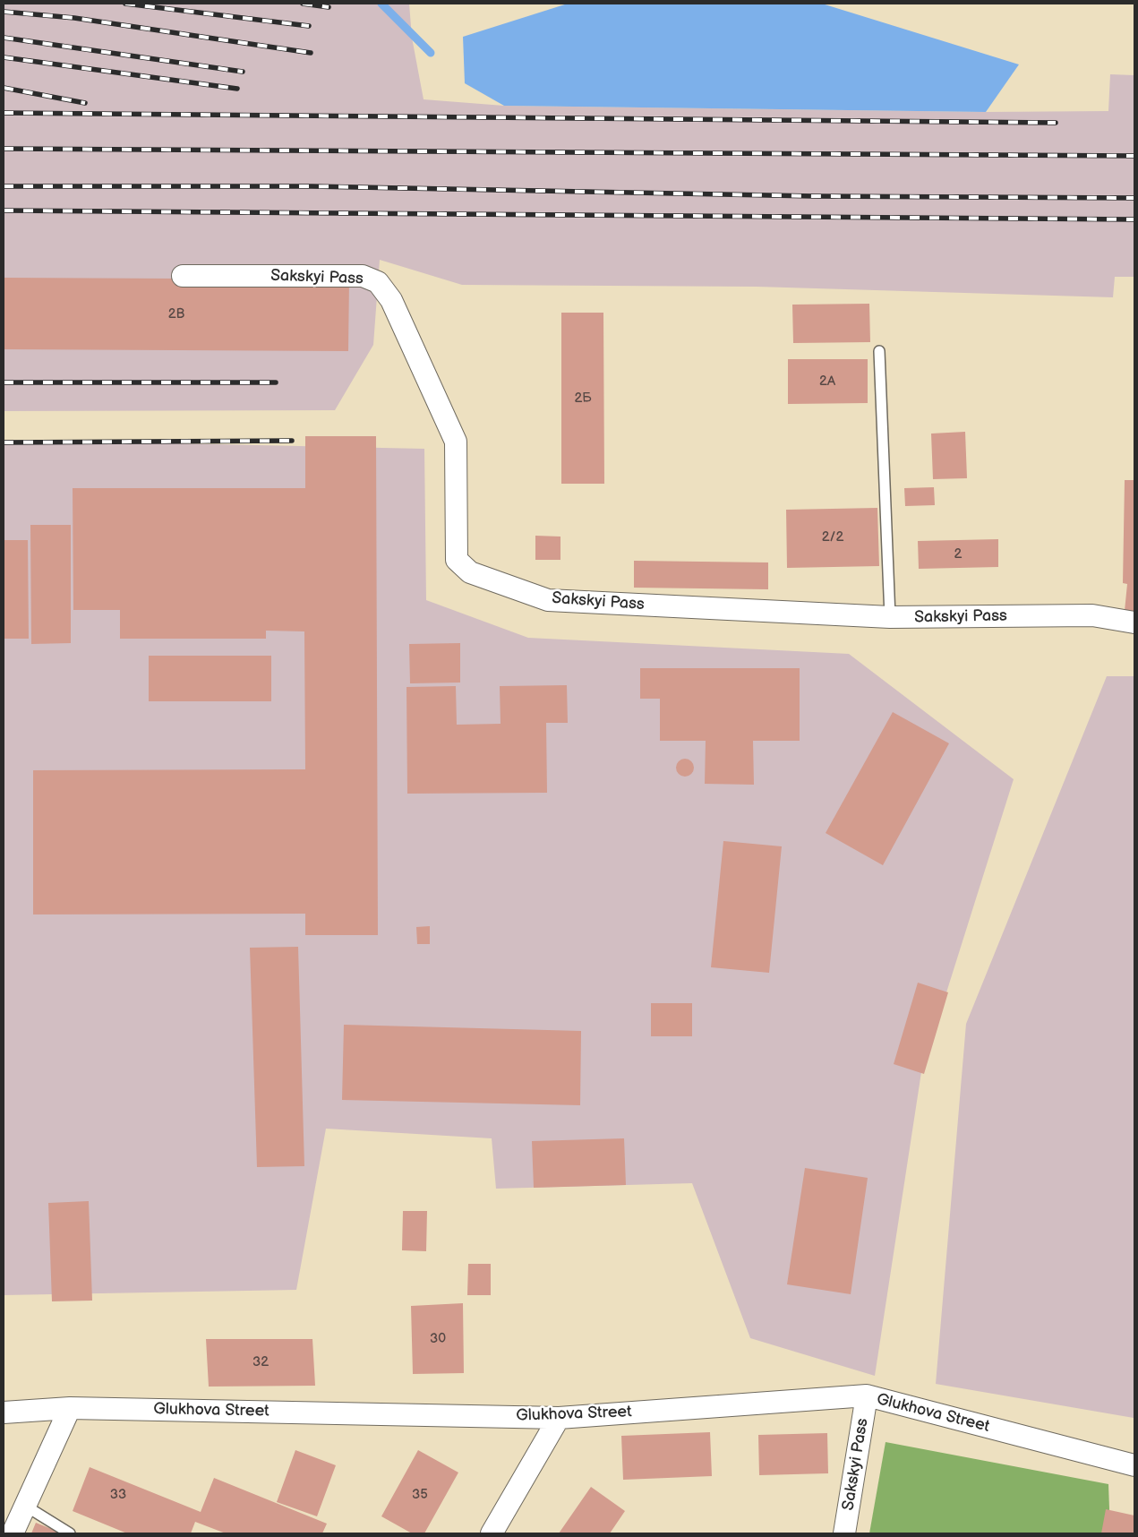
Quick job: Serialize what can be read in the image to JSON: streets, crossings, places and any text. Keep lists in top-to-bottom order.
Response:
{
  "streets": {
    "street": ["Sakskyi Pass", "Glukhova Street"]
  },
  "crossings": [
    ["Sakskyi Pass", "Glukhova Street"]
  ],
  "house_numbers": [
    "2В",
    "2А",
    "2Б",
    "2/2",
    "2",
    "30",
    "32",
    "33",
    "35"
  ]
}
